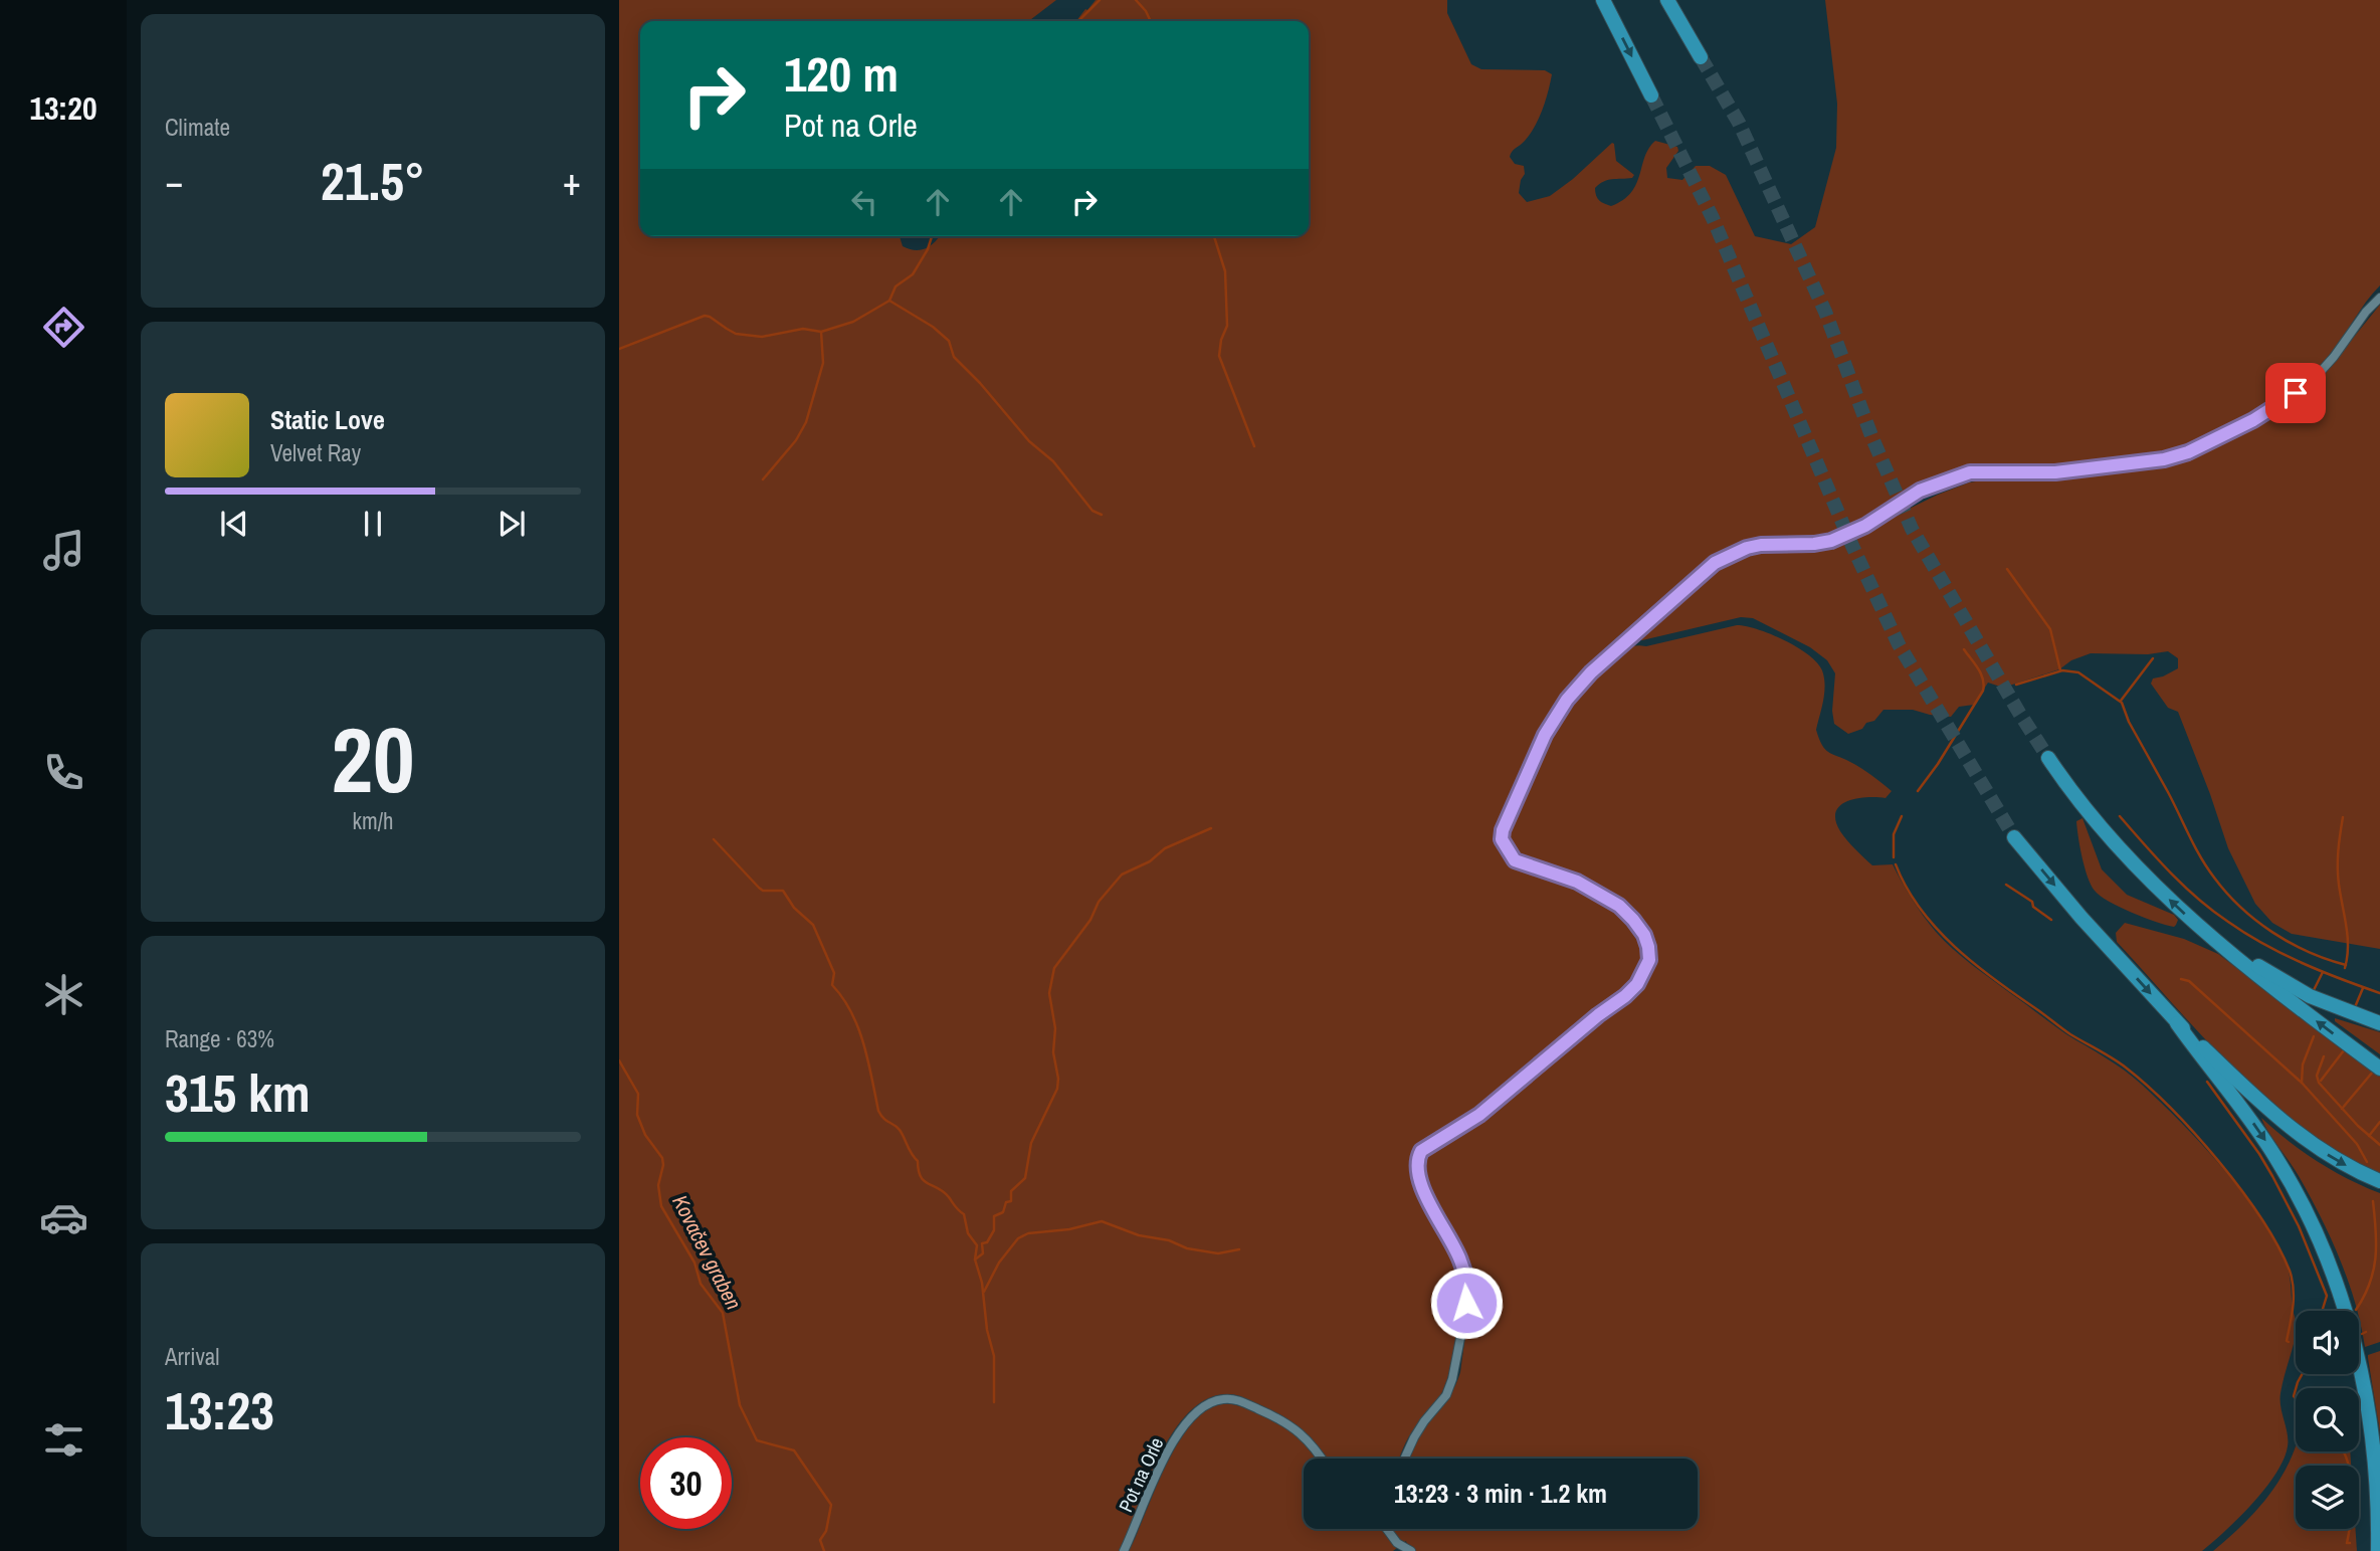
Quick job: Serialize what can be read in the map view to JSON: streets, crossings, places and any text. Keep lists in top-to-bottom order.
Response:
{
  "streets": {
    "street": ["Pot na Orle"]
  },
  "water": ["Kovačev graben"],
  "page": {
    "tabs": "13:20",
    "tile": [
      "Climate",
      ["20", "km/h"],
      ["Range · 63%", "315 km"],
      ["Arrival", "13:23"]
    ],
    "turn": ["120 m", "Pot na Orle"],
    "heat": ["−", "21.5°", "+"],
    "song": ["Static Love", "Velvet Ray"],
    "limit": "30",
    "trip": "13:23 · 3 min · 1.2 km"
  }
}
